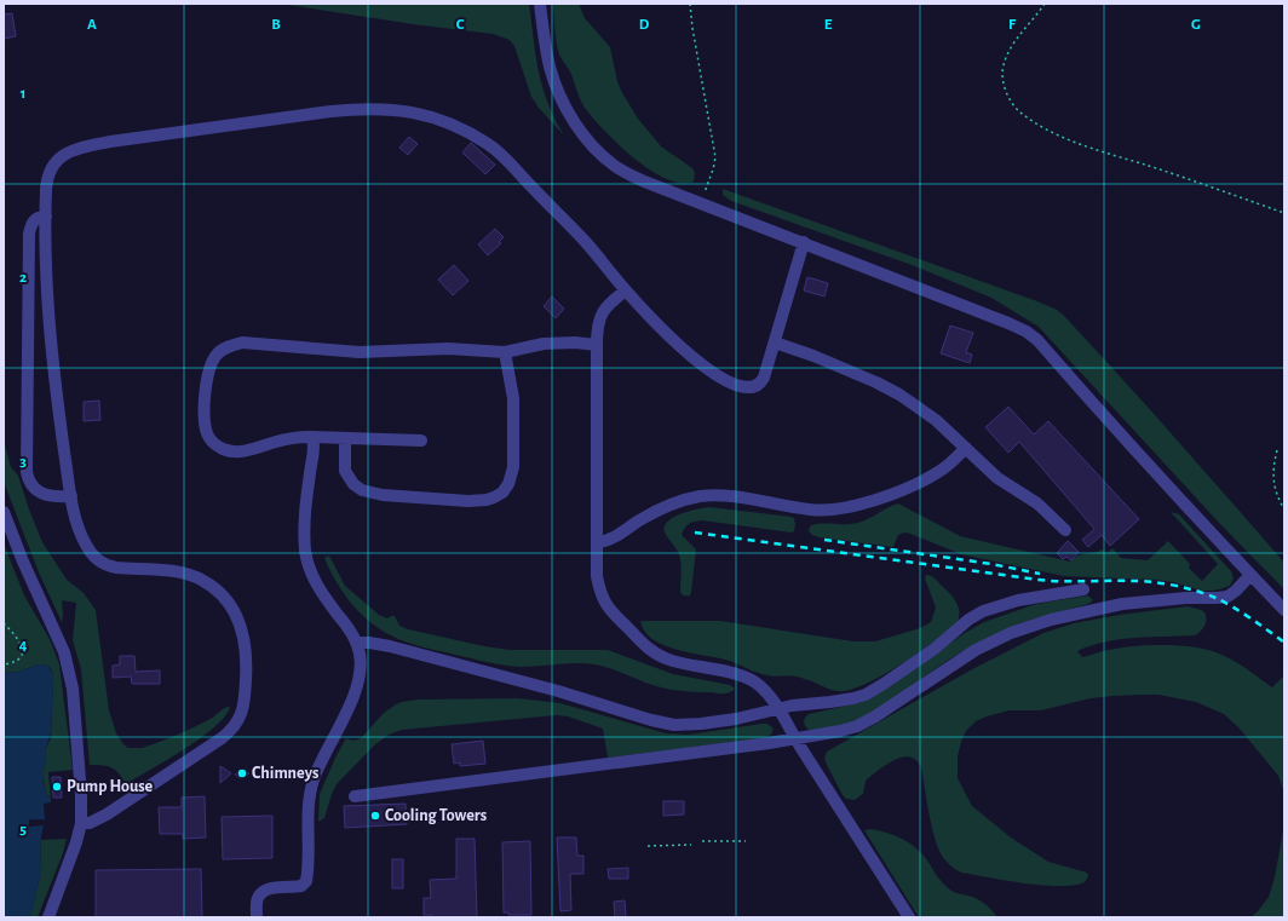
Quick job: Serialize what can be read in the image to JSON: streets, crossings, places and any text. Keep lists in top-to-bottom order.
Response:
{
  "places": ["Chimneys", "Pump House", "Cooling Towers"],
  "grid": {
    "columns": [
      "A",
      "B",
      "C",
      "D",
      "E",
      "F",
      "G"
    ],
    "rows": [
      "1",
      "2",
      "3",
      "4",
      "5"
    ]
  }
}
